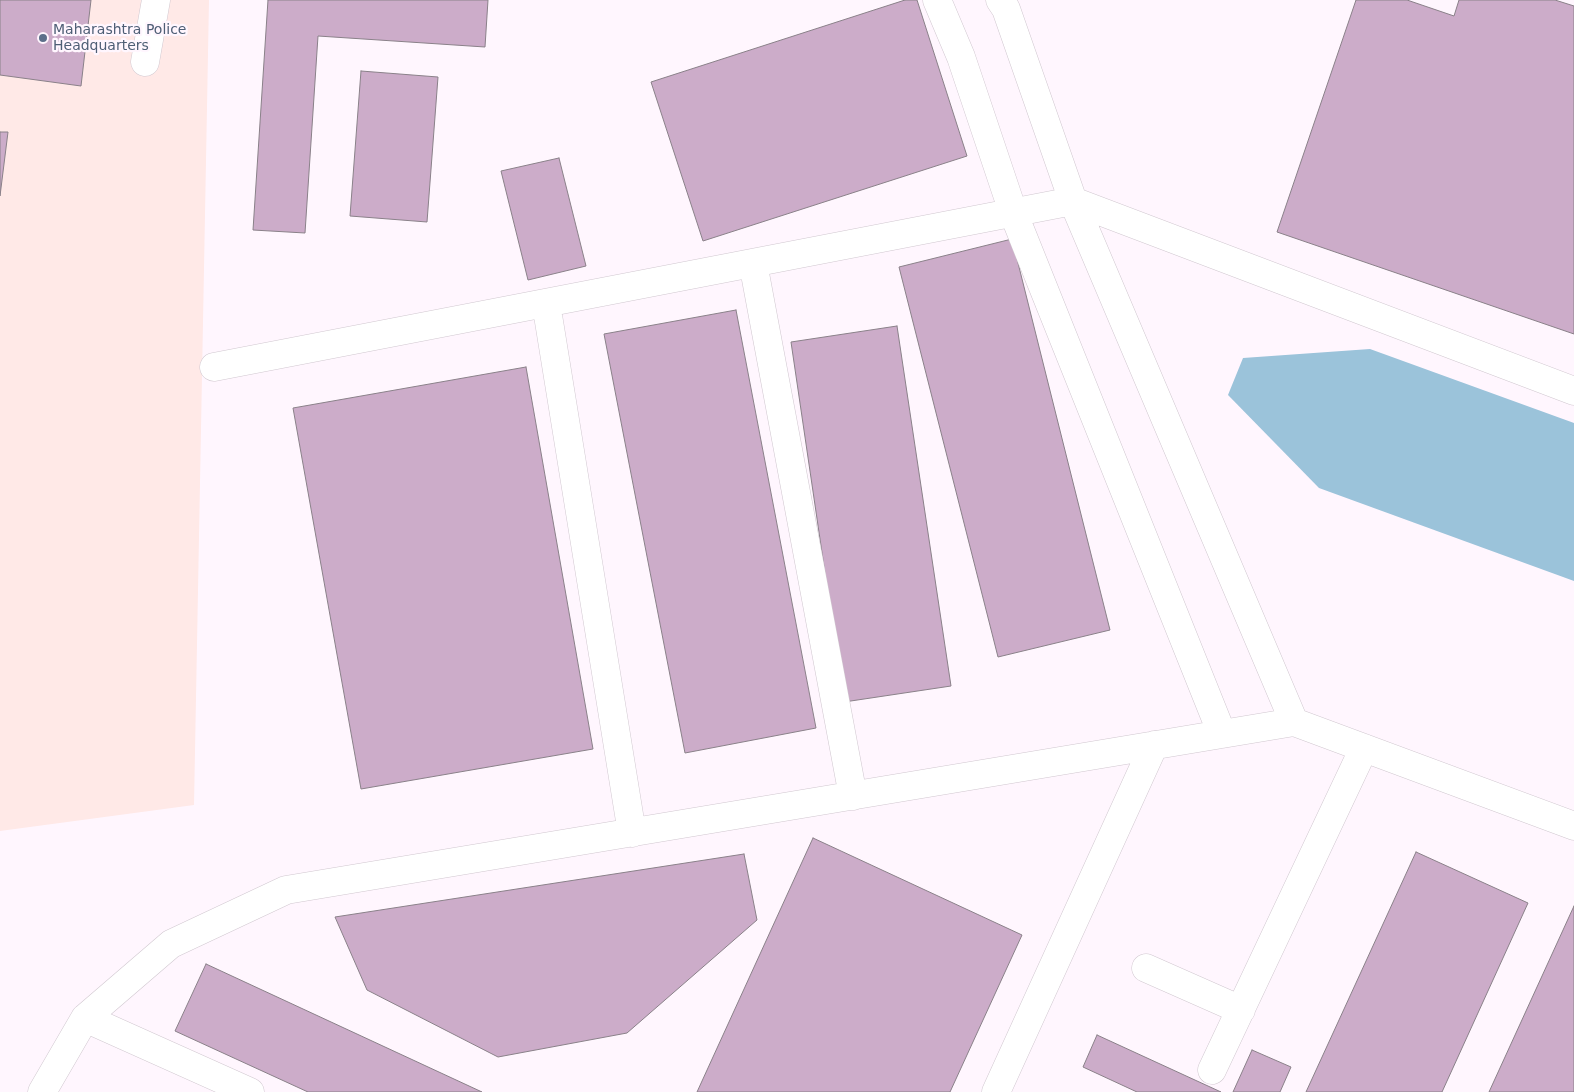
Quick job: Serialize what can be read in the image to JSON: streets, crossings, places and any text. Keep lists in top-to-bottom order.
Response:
{
  "places": ["Maharashtra Police Headquarters"]
}
